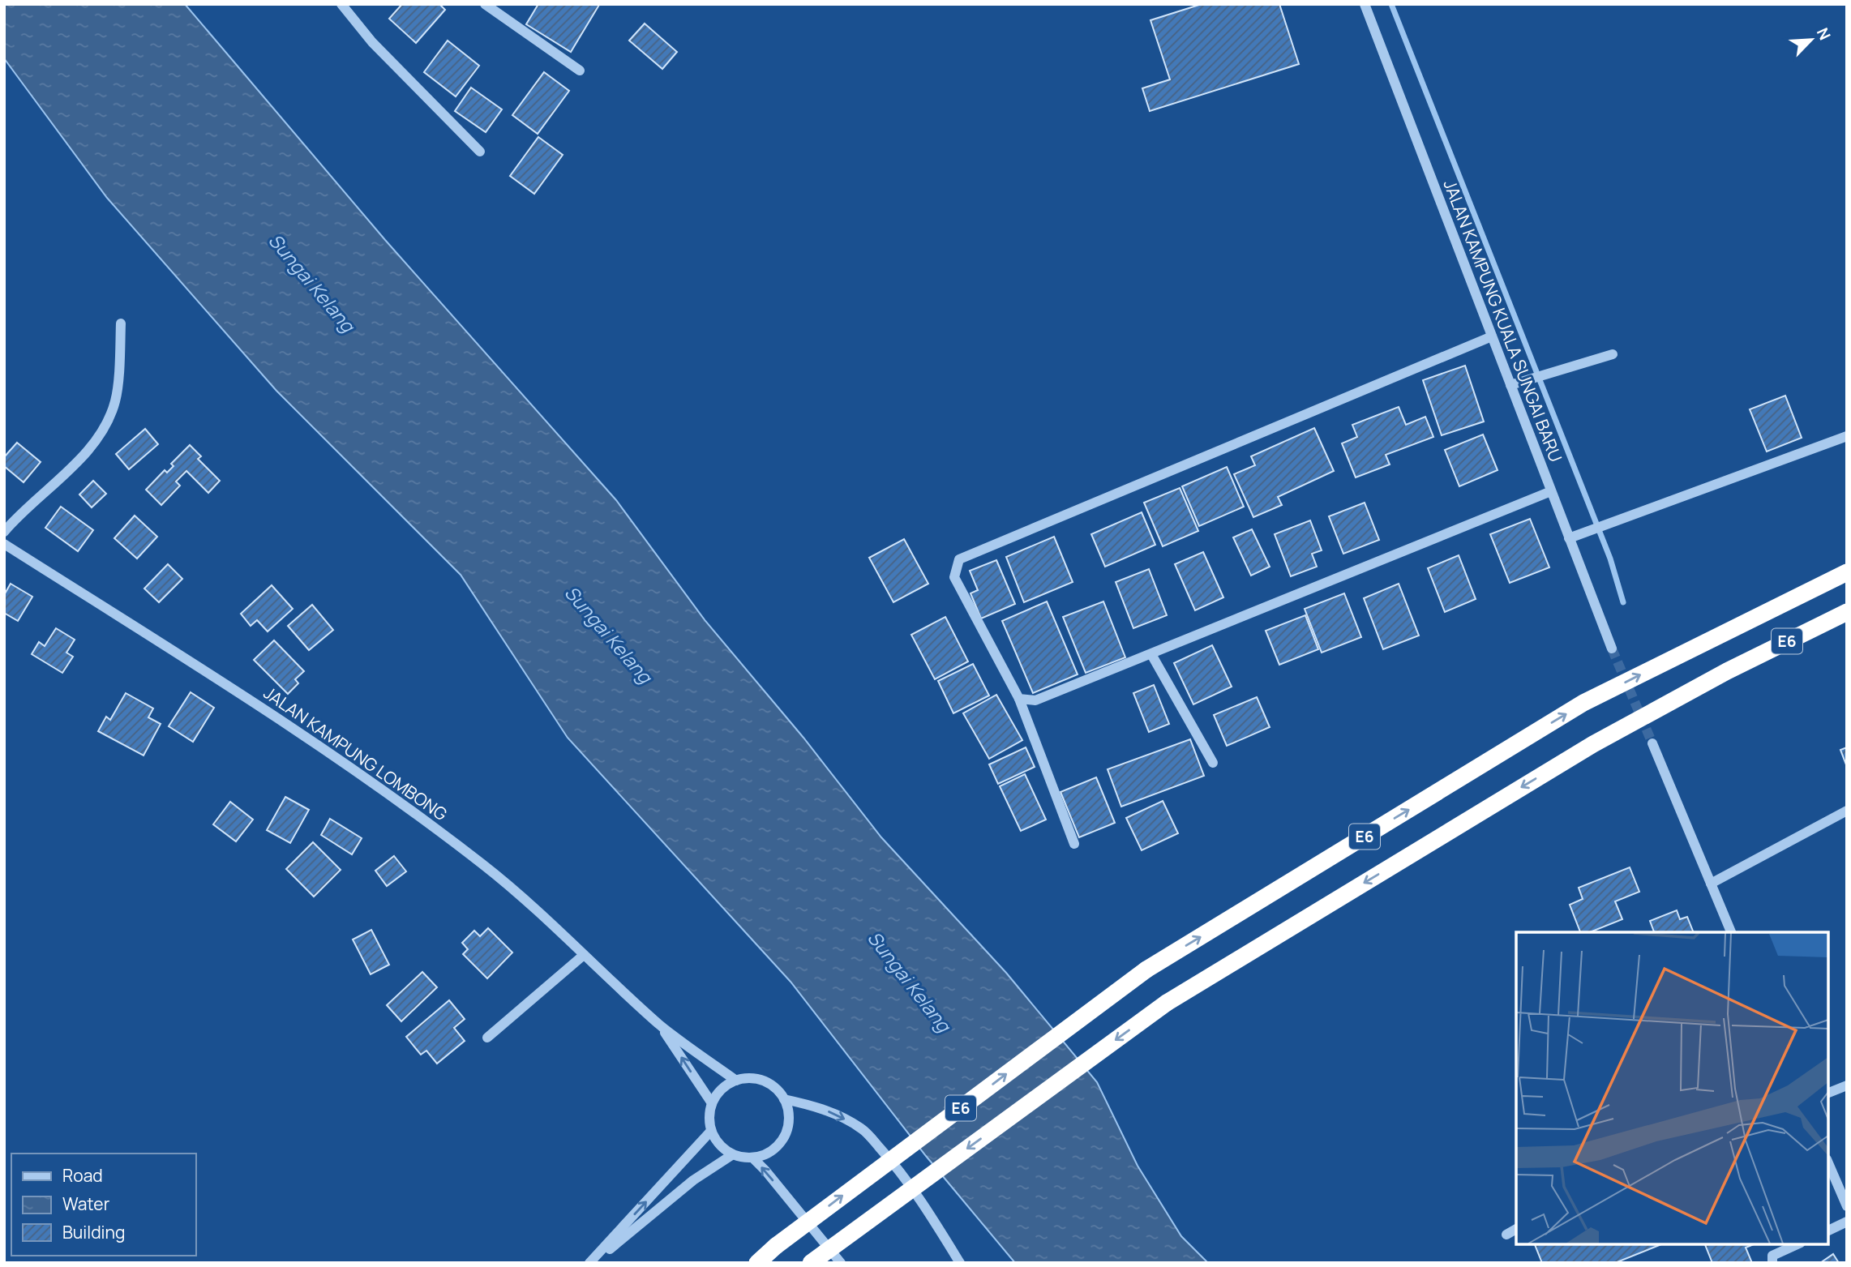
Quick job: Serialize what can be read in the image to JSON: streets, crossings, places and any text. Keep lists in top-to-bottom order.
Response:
{
  "streets": {
    "highway": ["E6"],
    "street": ["JALAN KAMPUNG KUALA SUNGAI BARU", "JALAN KAMPUNG LOMBONG"]
  },
  "water": ["Sungai Kelang"],
  "legend": ["Road", "Water", "Building"],
  "north": "top right"
}
